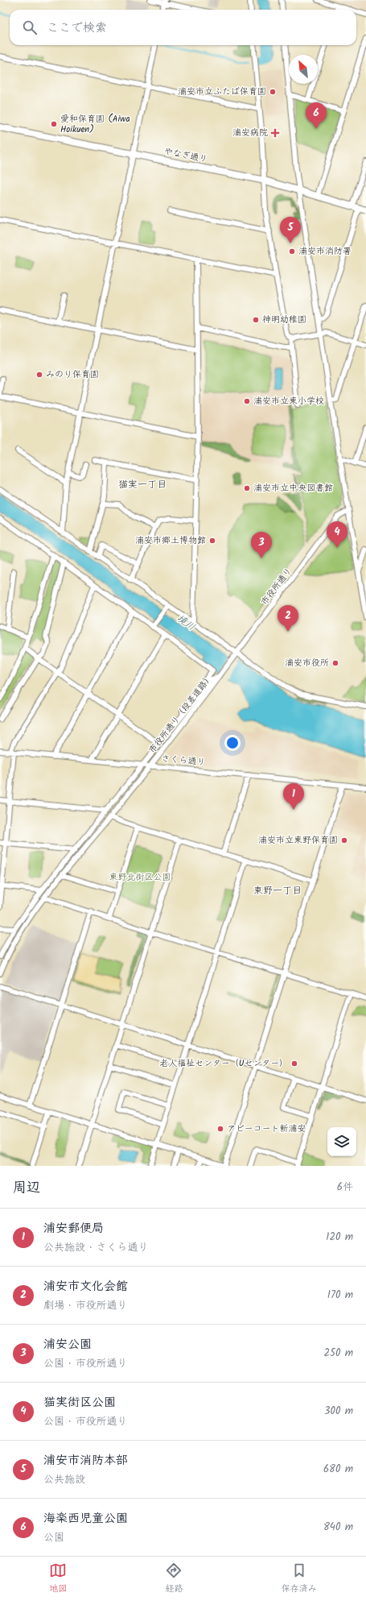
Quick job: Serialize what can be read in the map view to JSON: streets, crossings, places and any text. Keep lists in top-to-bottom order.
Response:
{
  "streets": {
    "main road": ["やなぎ通り"],
    "street": ["市役所通り", "市役所通り（段差道路）", "さくら通り"]
  },
  "crossings": [
    ["市役所通り", "市役所通り（段差道路）"],
    ["市役所通り（段差道路）", "さくら通り"]
  ],
  "districts": ["猫実一丁目", "東野一丁目"],
  "water": ["境川"],
  "parks": ["東野北街区公園"],
  "places": {
    "other": [
      "浦安市立ふたば保育園",
      "愛和保育園 (Aiwa Hoikuen)",
      "浦安市消防署",
      "神明幼稚園",
      "みのり保育園",
      "浦安市立東小学校",
      "浦安市立中央図書館",
      "浦安市郷土博物館",
      "浦安市役所",
      "浦安市立東野保育園",
      "老人福祉センター（Uセンター）",
      "アビーコート新浦安"
    ],
    "health": ["浦安病院"]
  },
  "north": "top left",
  "page": {
    "search": "ここで検索",
    "pins": [
      "6",
      "5",
      "4",
      "3",
      "2",
      "1"
    ],
    "heading": ["周辺", "6件"],
    "list": [
      {
        "mark": "1",
        "name": "浦安郵便局",
        "note": "公共施設 · さくら通り",
        "value": "120 m"
      },
      {
        "mark": "2",
        "name": "浦安市文化会館",
        "note": "劇場 · 市役所通り",
        "value": "170 m"
      },
      {
        "mark": "3",
        "name": "浦安公園",
        "note": "公園 · 市役所通り",
        "value": "250 m"
      },
      {
        "mark": "4",
        "name": "猫実街区公園",
        "note": "公園 · 市役所通り",
        "value": "300 m"
      },
      {
        "mark": "5",
        "name": "浦安市消防本部",
        "note": "公共施設",
        "value": "680 m"
      },
      {
        "mark": "6",
        "name": "海楽西児童公園",
        "note": "公園",
        "value": "840 m"
      }
    ],
    "nav": ["地図", "経路", "保存済み"]
  }
}
